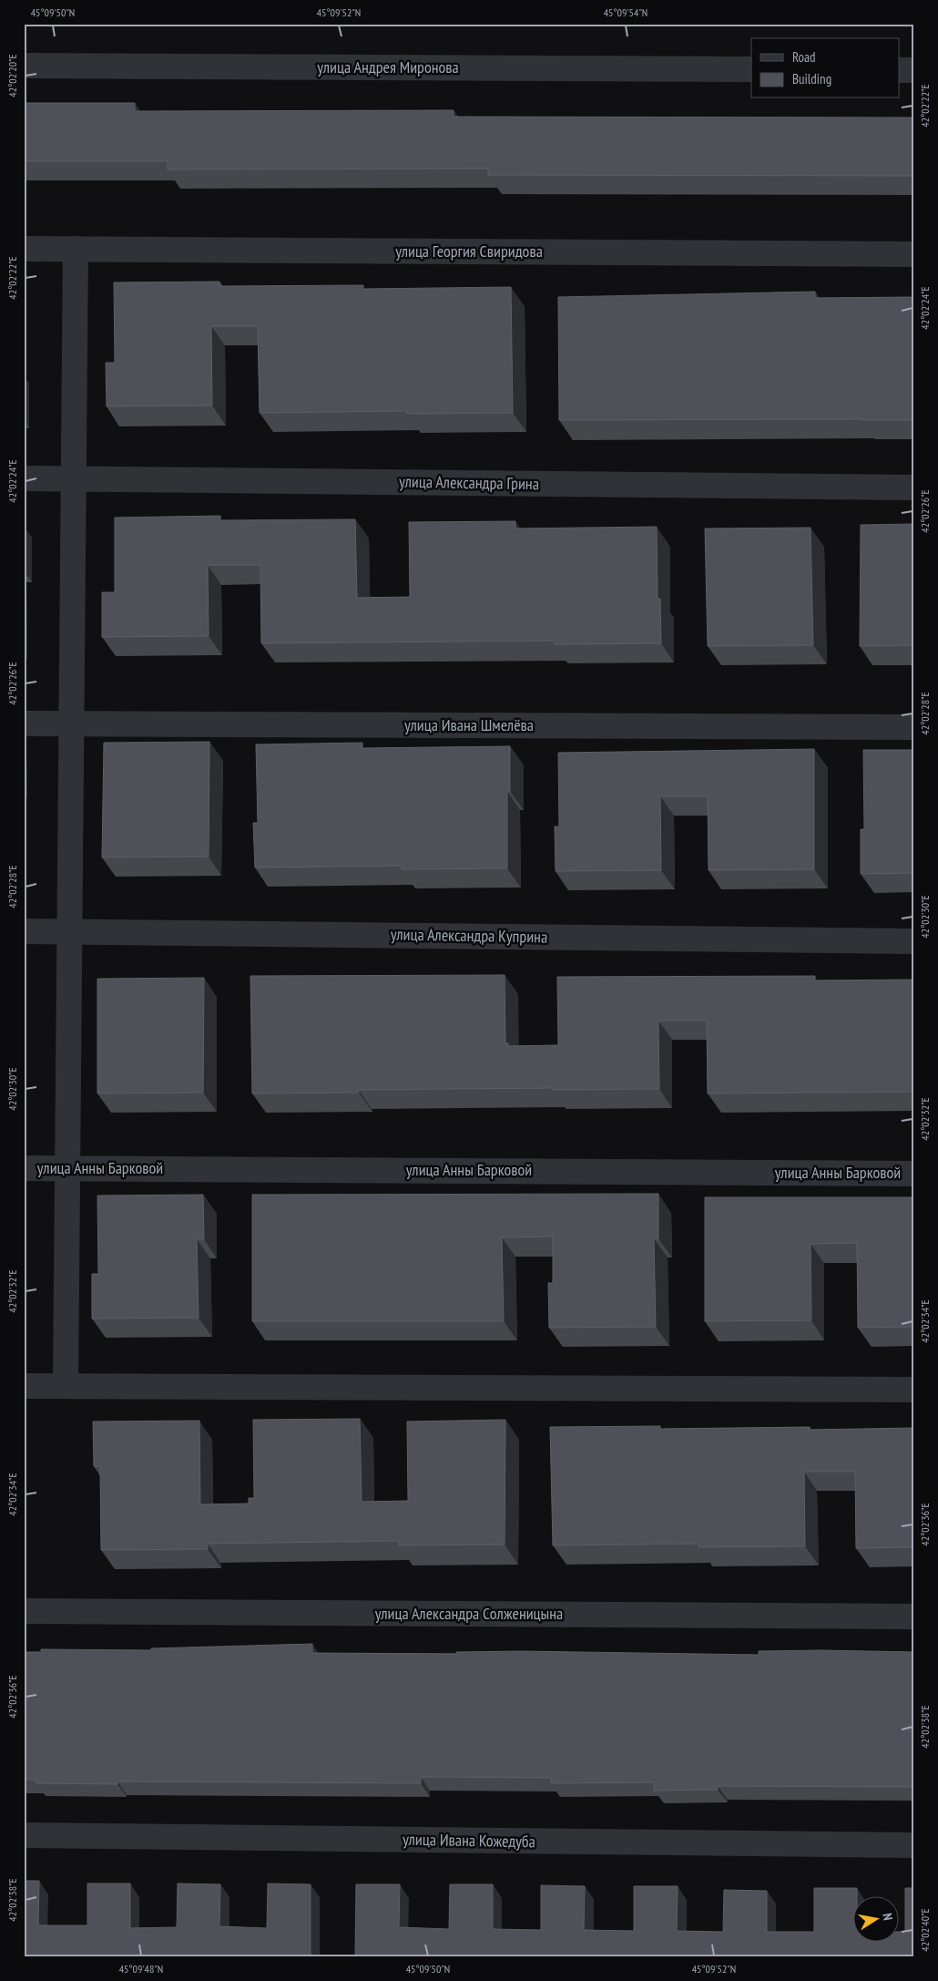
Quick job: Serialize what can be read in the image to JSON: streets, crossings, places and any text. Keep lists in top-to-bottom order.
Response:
{
  "streets": {
    "street": [
      "улица Андрея Миронова",
      "улица Георгия Свиридова",
      "улица Александра Грина",
      "улица Ивана Шмелёва",
      "улица Александра Куприна",
      "улица Анны Барковой",
      "улица Александра Солженицына",
      "улица Ивана Кожедуба"
    ]
  },
  "legend": ["Road", "Building"],
  "north": "right",
  "coordinates": [
    "45°09'50\"N",
    "45°09'52\"N",
    "45°09'54\"N",
    "42°02'20\"E",
    "42°02'22\"E",
    "42°02'24\"E",
    "42°02'26\"E",
    "42°02'28\"E",
    "42°02'30\"E",
    "42°02'32\"E",
    "42°02'34\"E",
    "42°02'36\"E",
    "42°02'38\"E",
    "42°02'40\"E",
    "45°09'48\"N"
  ]
}
